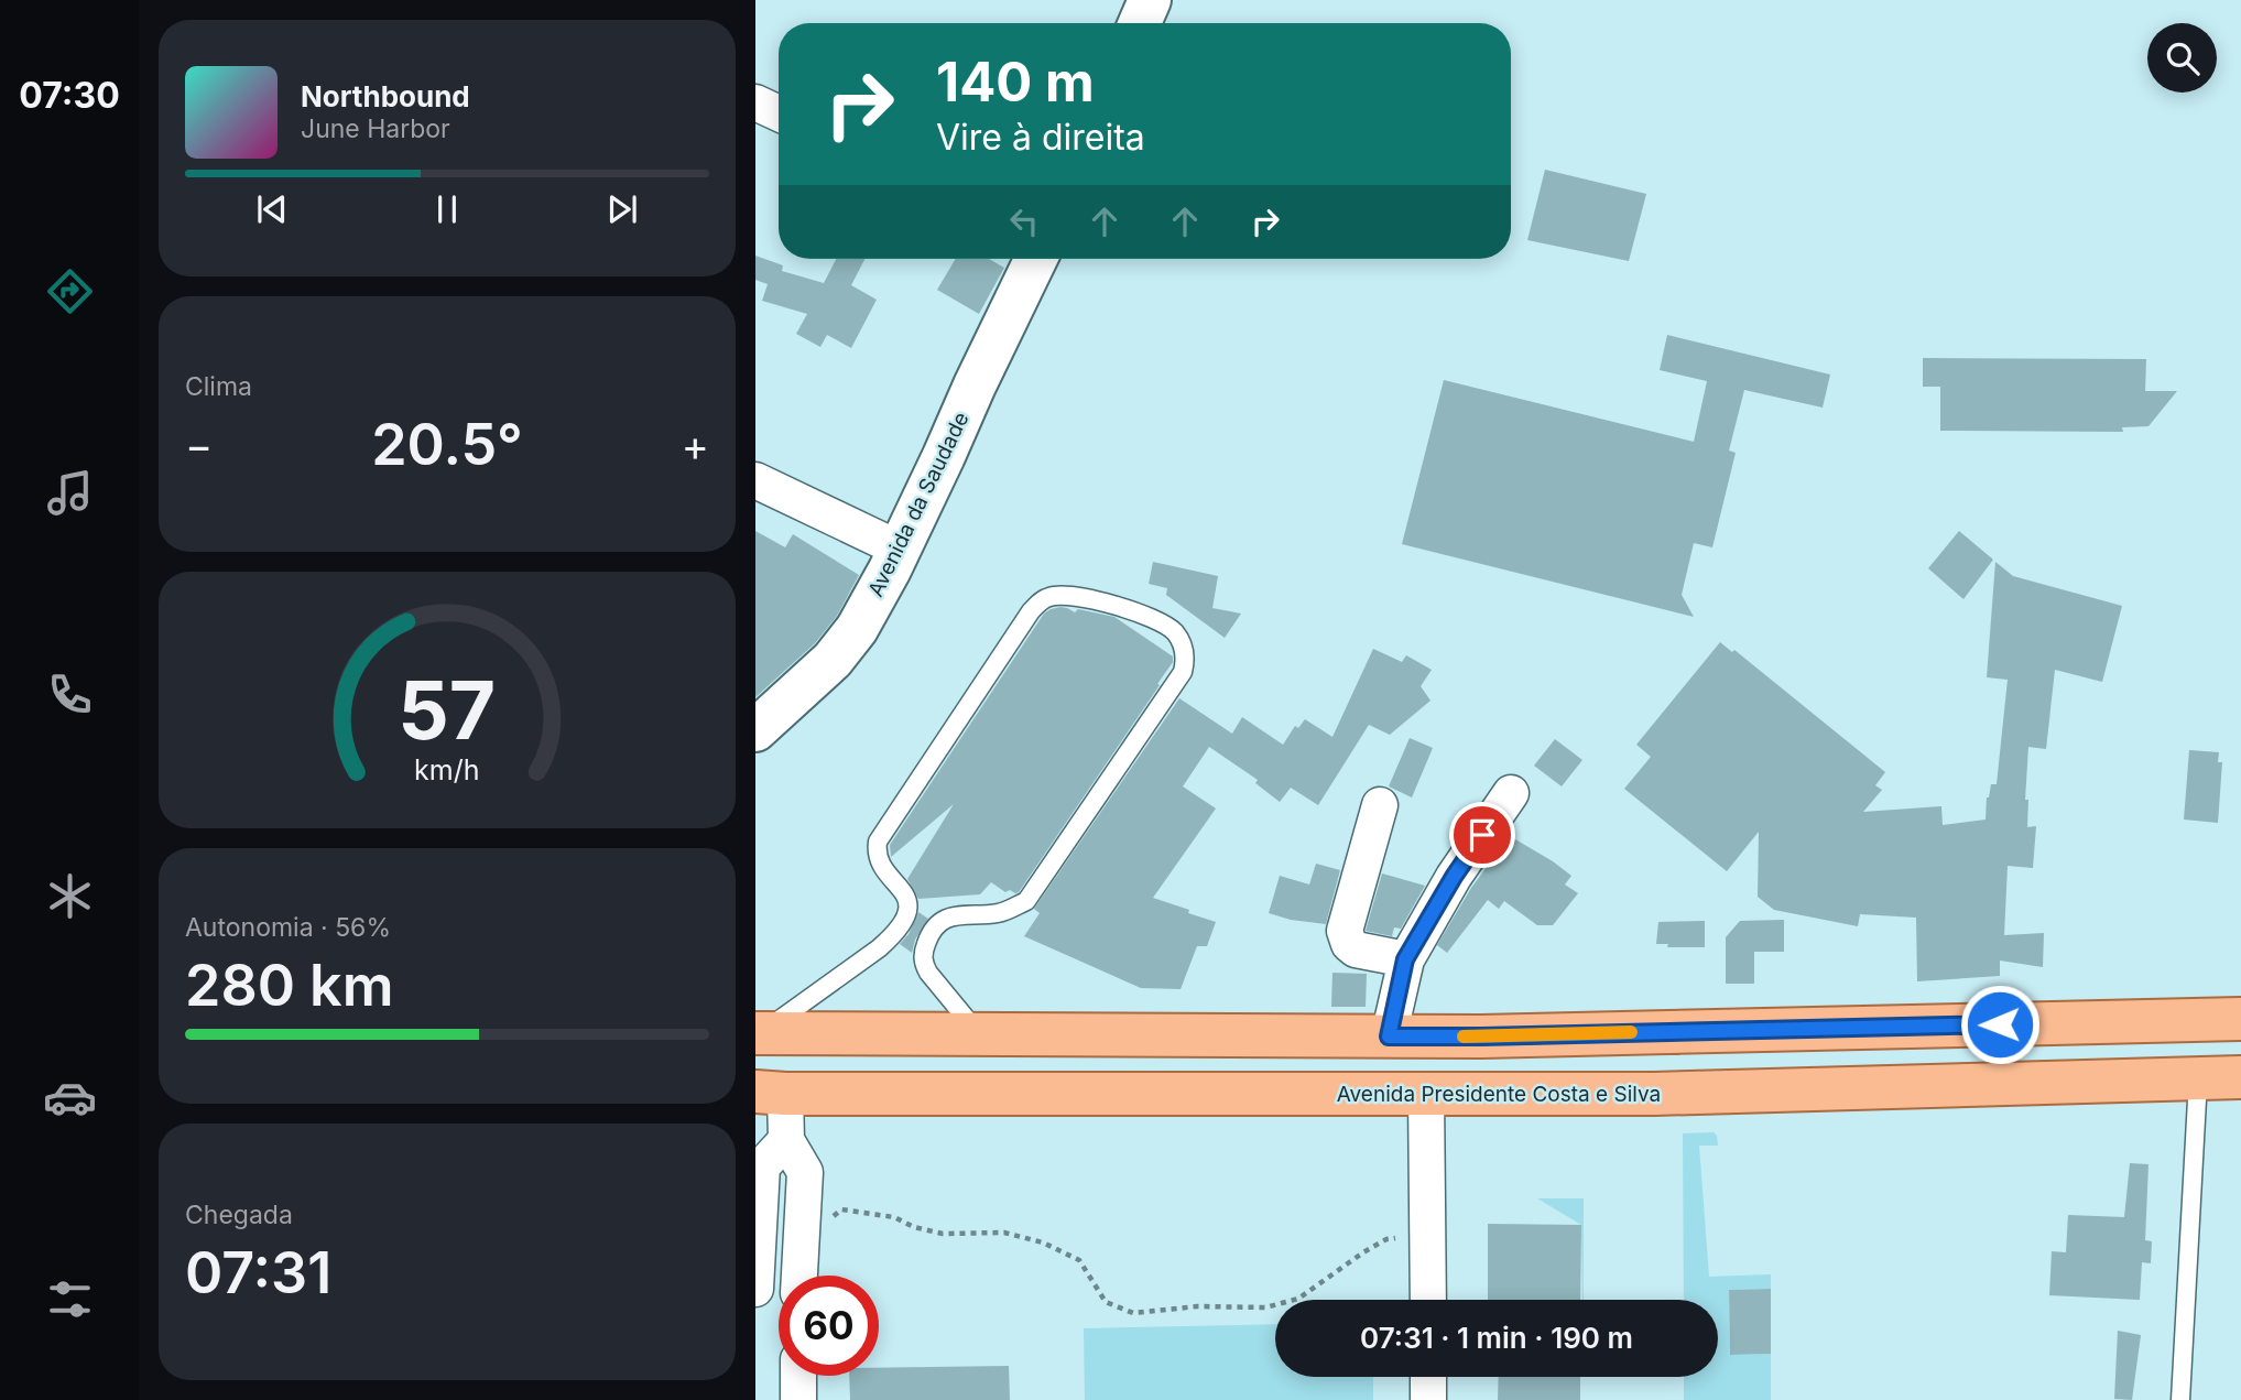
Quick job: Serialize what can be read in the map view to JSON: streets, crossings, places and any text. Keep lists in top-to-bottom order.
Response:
{
  "streets": {
    "main road": ["Avenida Presidente Costa e Silva"],
    "street": ["Avenida da Saudade"]
  },
  "page": {
    "tabs": "07:30",
    "turn": ["140 m", "Vire à direita"],
    "song": ["Northbound", "June Harbor"],
    "tile": [
      "Clima",
      ["Autonomia · 56%", "280 km"],
      ["Chegada", "07:31"]
    ],
    "heat": ["−", "20.5°", "+"],
    "limit": "60",
    "trip": "07:31 · 1 min · 190 m",
    "gauge": ["57", "km/h"]
  }
}
